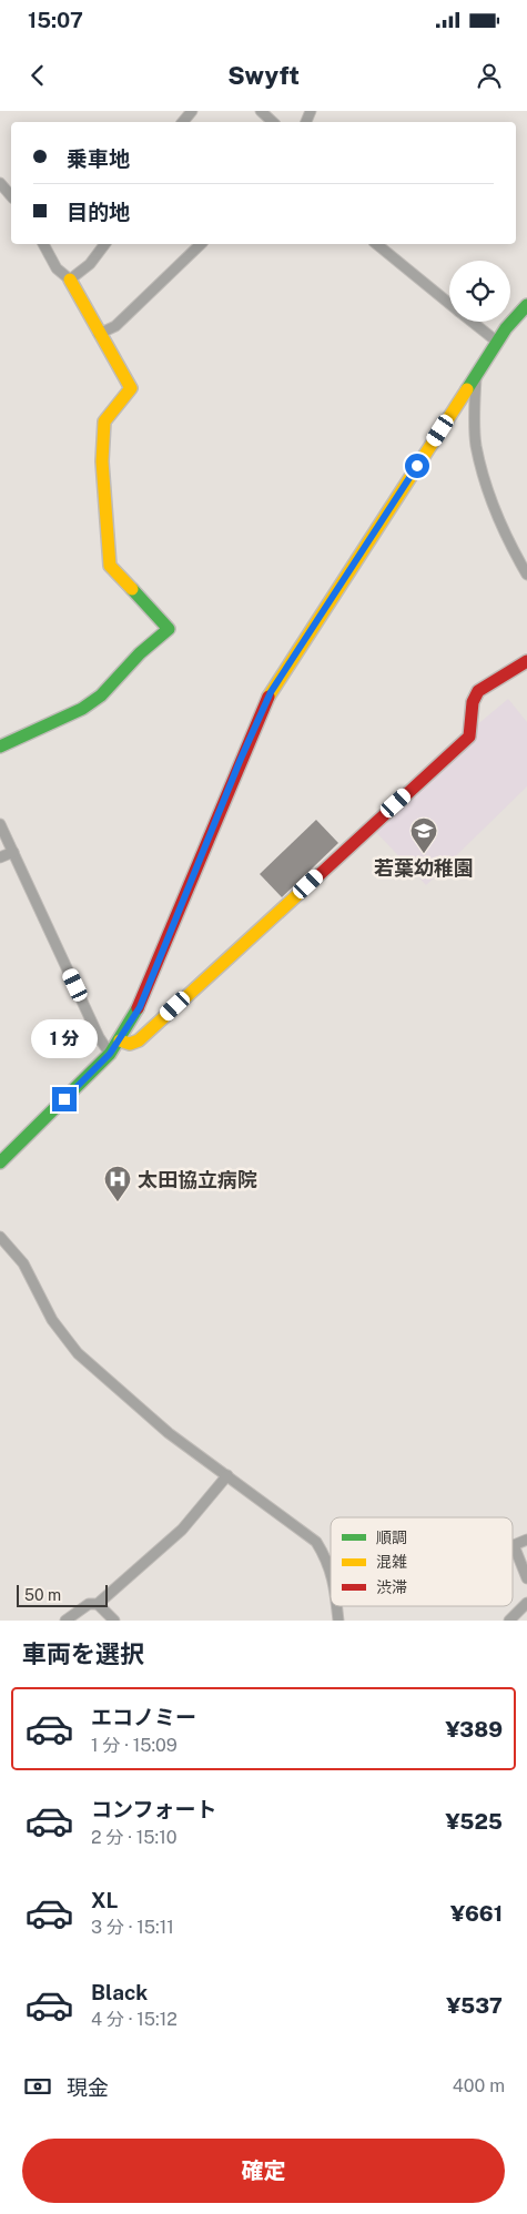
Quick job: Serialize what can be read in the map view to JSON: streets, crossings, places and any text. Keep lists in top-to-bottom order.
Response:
{
  "places": {
    "school or university": ["若葉幼稚園"],
    "hospital": ["太田協立病院"]
  },
  "legend": ["順調", "混雑", "渋滞"],
  "scale_bar": "50 m",
  "page": {
    "status": "15:07",
    "header": "Swyft",
    "banner": ["乗車地", "目的地"],
    "bubble": "1 分",
    "scale": "50 m",
    "heading": "車両を選択",
    "list": [
      {
        "name": "エコノミー",
        "note": "1 分 · 15:09",
        "value": "¥389"
      },
      {
        "name": "コンフォート",
        "note": "2 分 · 15:10",
        "value": "¥525"
      },
      {
        "name": "XL",
        "note": "3 分 · 15:11",
        "value": "¥661"
      },
      {
        "name": "Black",
        "note": "4 分 · 15:12",
        "value": "¥537"
      }
    ],
    "pay": ["現金", "400 m"],
    "buttons": "確定"
  }
}
